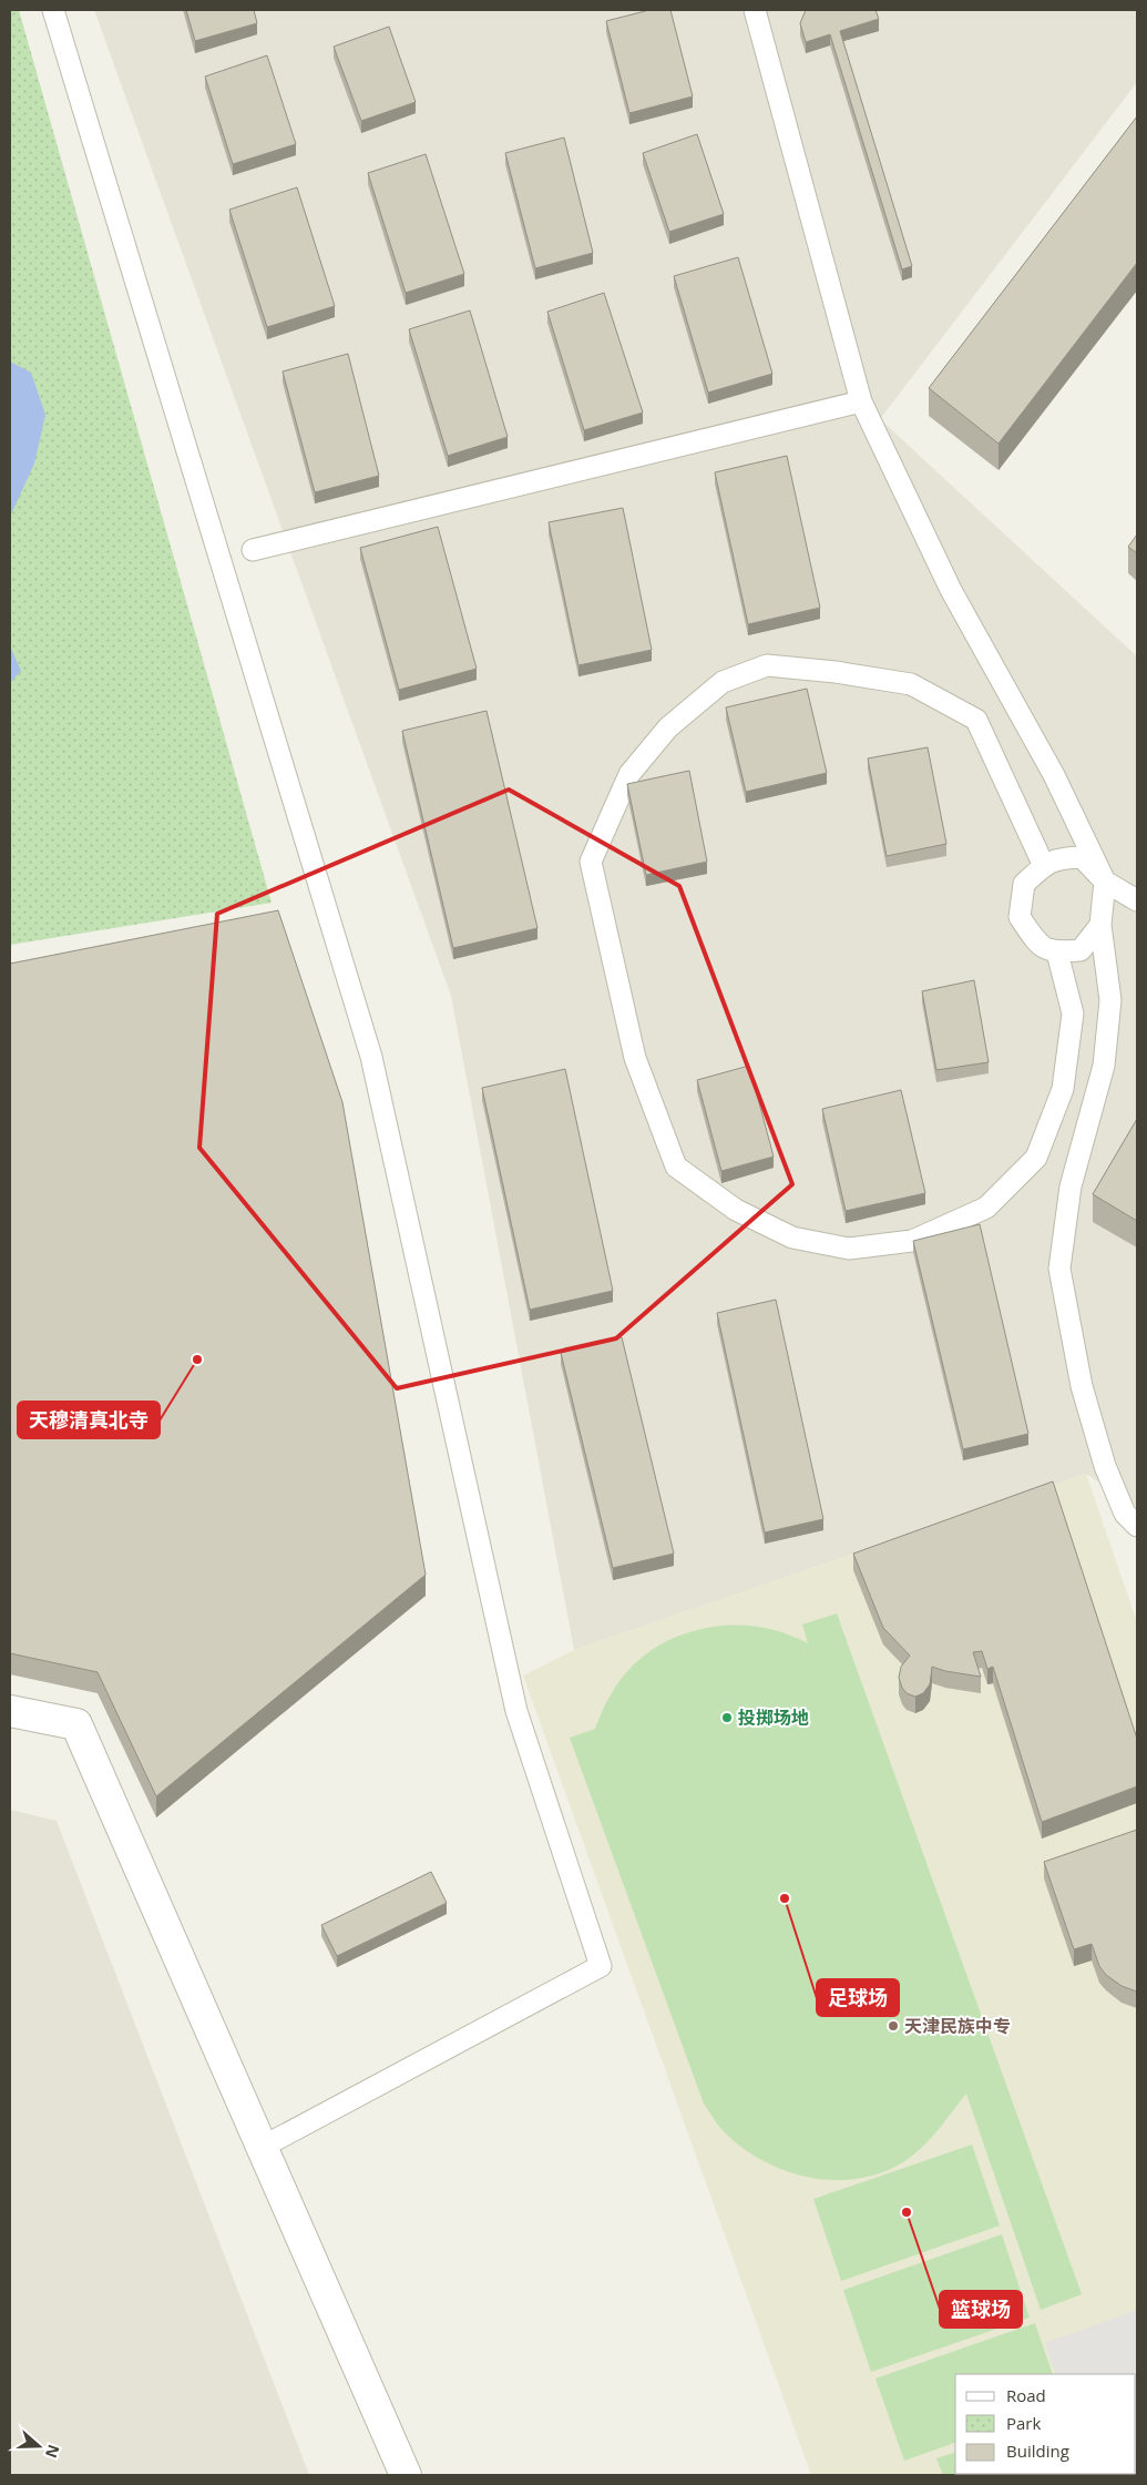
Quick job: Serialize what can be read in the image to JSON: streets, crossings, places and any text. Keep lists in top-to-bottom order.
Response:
{
  "places": [
    "天穆清真北寺",
    "投掷场地",
    "足球场",
    "天津民族中专",
    "篮球场"
  ],
  "legend": ["Road", "Park", "Building"],
  "north": "right"
}
